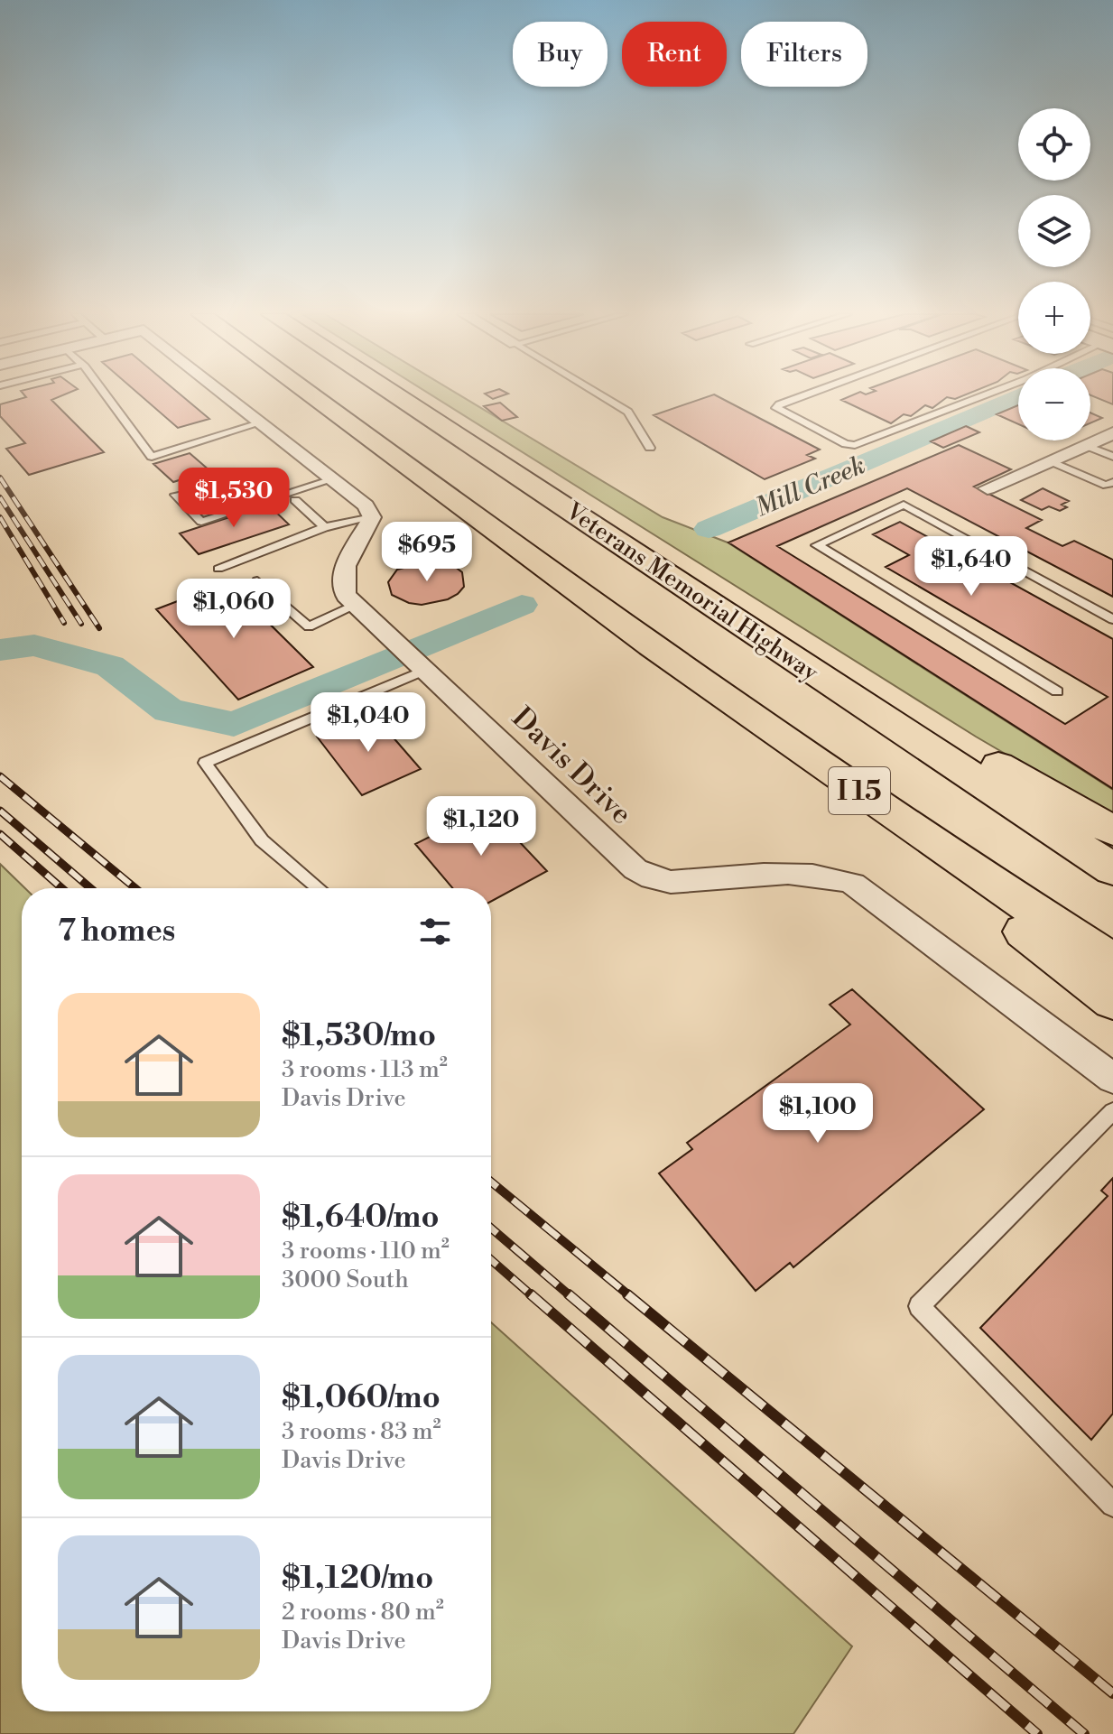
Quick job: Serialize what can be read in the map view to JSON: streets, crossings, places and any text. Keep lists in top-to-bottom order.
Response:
{
  "streets": {
    "highway": ["Veterans Memorial Highway", "I 15"],
    "street": ["Davis Drive"]
  },
  "water": ["Mill Creek"],
  "page": {
    "chip": ["Buy", "Rent", "Filters"],
    "map_buttons": ["+", "−"],
    "price": [
      "$1,530",
      "$695",
      "$1,640",
      "$1,060",
      "$1,040",
      "$1,120",
      "$1,100"
    ],
    "heading": "7 homes",
    "list": [
      {
        "name": "$1,530/mo",
        "note": "3 rooms · 113 m² · Davis Drive"
      },
      {
        "name": "$1,640/mo",
        "note": "3 rooms · 110 m² · 3000 South"
      },
      {
        "name": "$1,060/mo",
        "note": "3 rooms · 83 m² · Davis Drive"
      },
      {
        "name": "$1,120/mo",
        "note": "2 rooms · 80 m² · Davis Drive"
      }
    ]
  }
}
